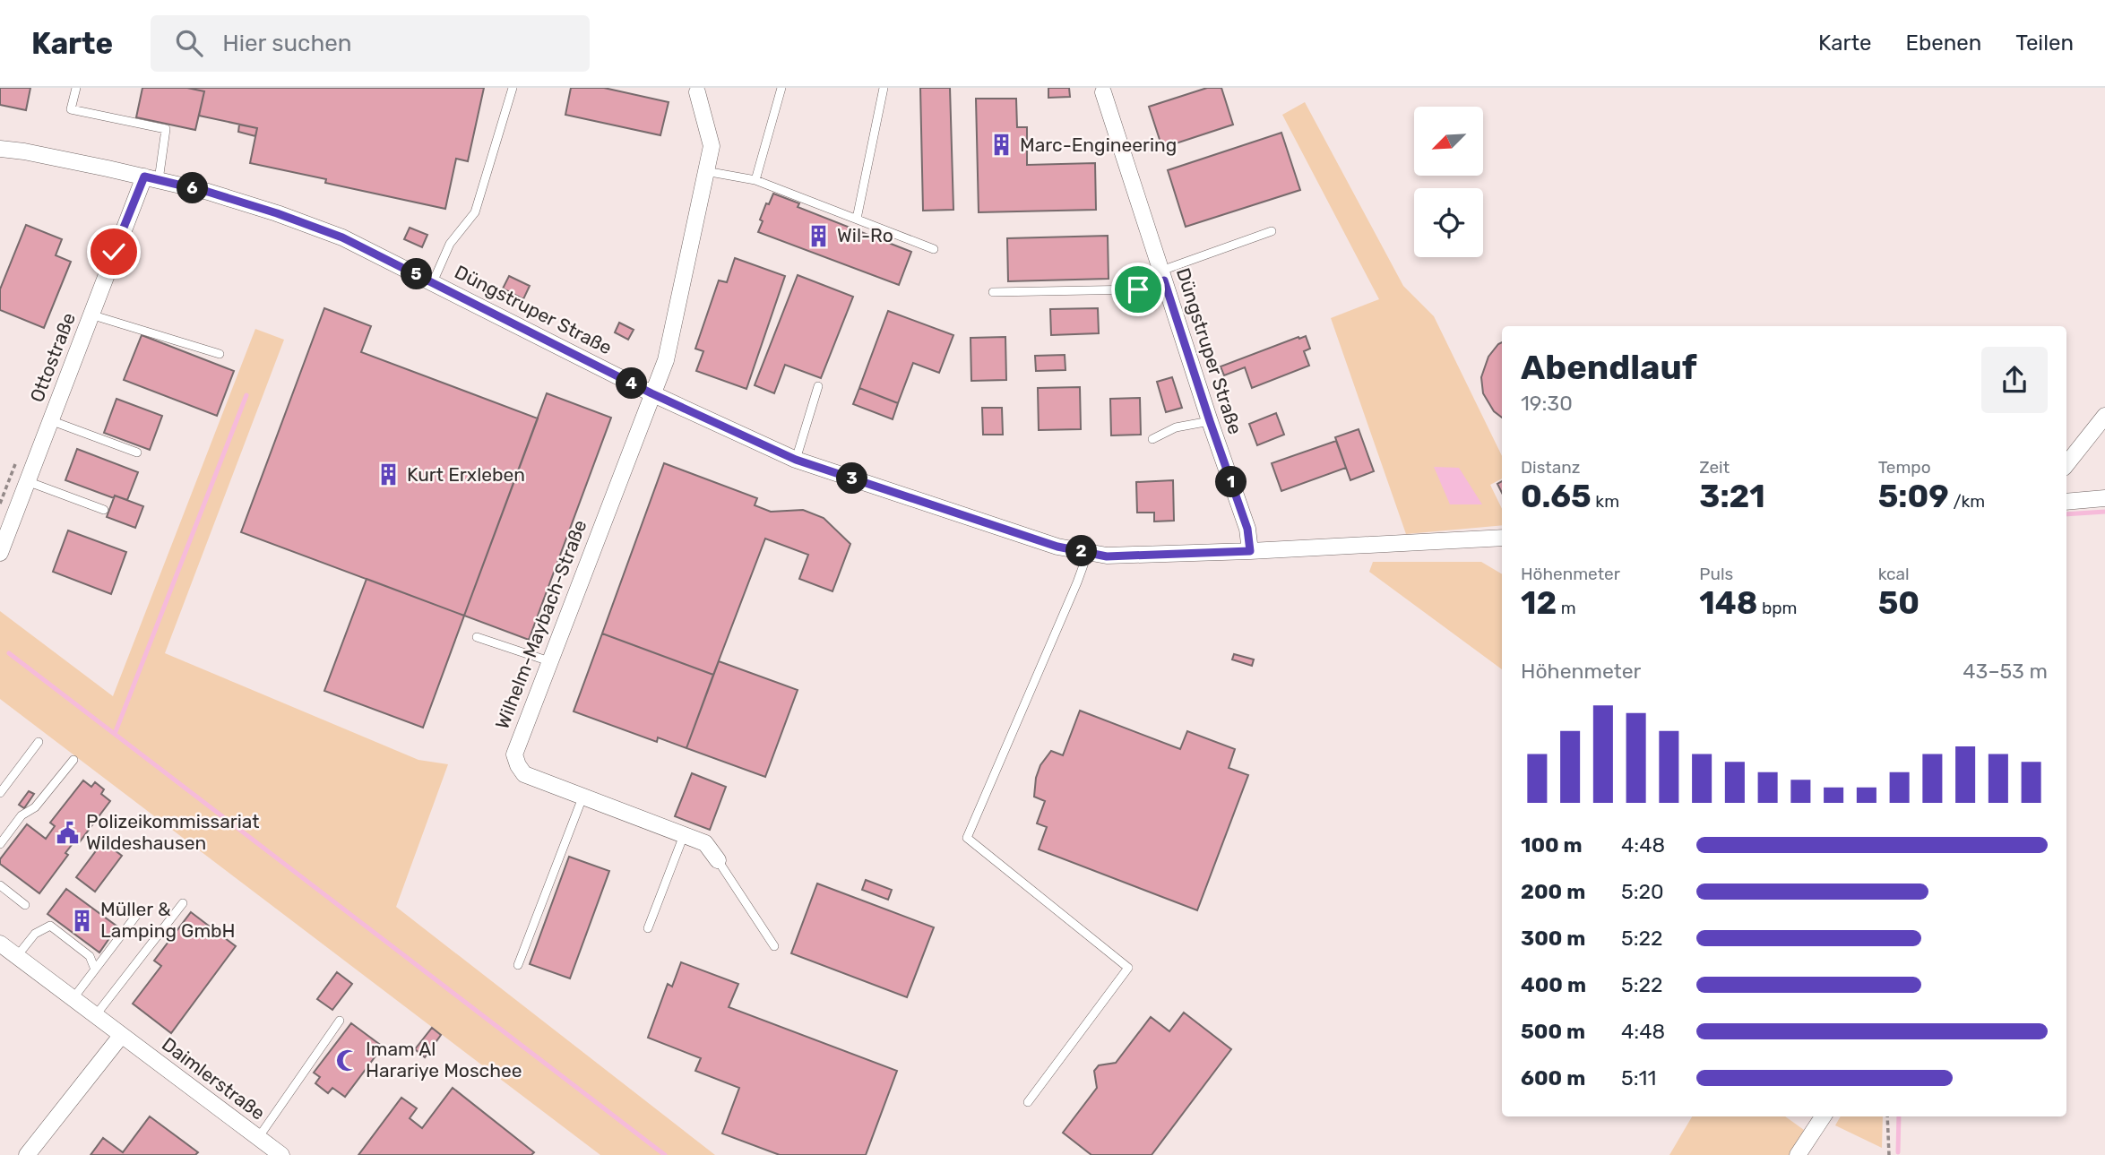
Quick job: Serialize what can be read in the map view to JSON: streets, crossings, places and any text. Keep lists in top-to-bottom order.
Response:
{
  "streets": {
    "street": [
      "Düngstruper Straße",
      "Ottostraße",
      "Wilhelm-Maybach-Straße",
      "Daimlerstraße"
    ]
  },
  "crossings": [
    ["Düngstruper Straße", "Ottostraße"],
    ["Düngstruper Straße", "Wilhelm-Maybach-Straße"]
  ],
  "places": {
    "building": [
      "Marc-Engineering",
      "Wil-Ro",
      "Kurt Erxleben",
      "Müller & Lamping GmbH"
    ],
    "public building": ["Polizeikommissariat Wildeshausen"],
    "mosque": ["Imam Al Harariye Moschee"]
  },
  "north": "bottom left",
  "page": {
    "header": "Karte",
    "search": "Hier suchen",
    "nav": ["Karte", "Ebenen", "Teilen"],
    "pins": [
      "6",
      "5",
      "4",
      "3",
      "1",
      "2"
    ],
    "heading": ["Abendlauf", "19:30"],
    "stats": [
      ["Distanz", "0.65 km"],
      ["Zeit", "3:21"],
      ["Tempo", "5:09 /km"],
      ["Höhenmeter", "12 m"],
      ["Puls", "148 bpm"],
      ["kcal", "50"]
    ],
    "chart": ["Höhenmeter", "43–53 m"],
    "list": [
      {
        "name": "100 m",
        "note": "4:48"
      },
      {
        "name": "200 m",
        "note": "5:20"
      },
      {
        "name": "300 m",
        "note": "5:22"
      },
      {
        "name": "400 m",
        "note": "5:22"
      },
      {
        "name": "500 m",
        "note": "4:48"
      },
      {
        "name": "600 m",
        "note": "5:11"
      }
    ]
  }
}
